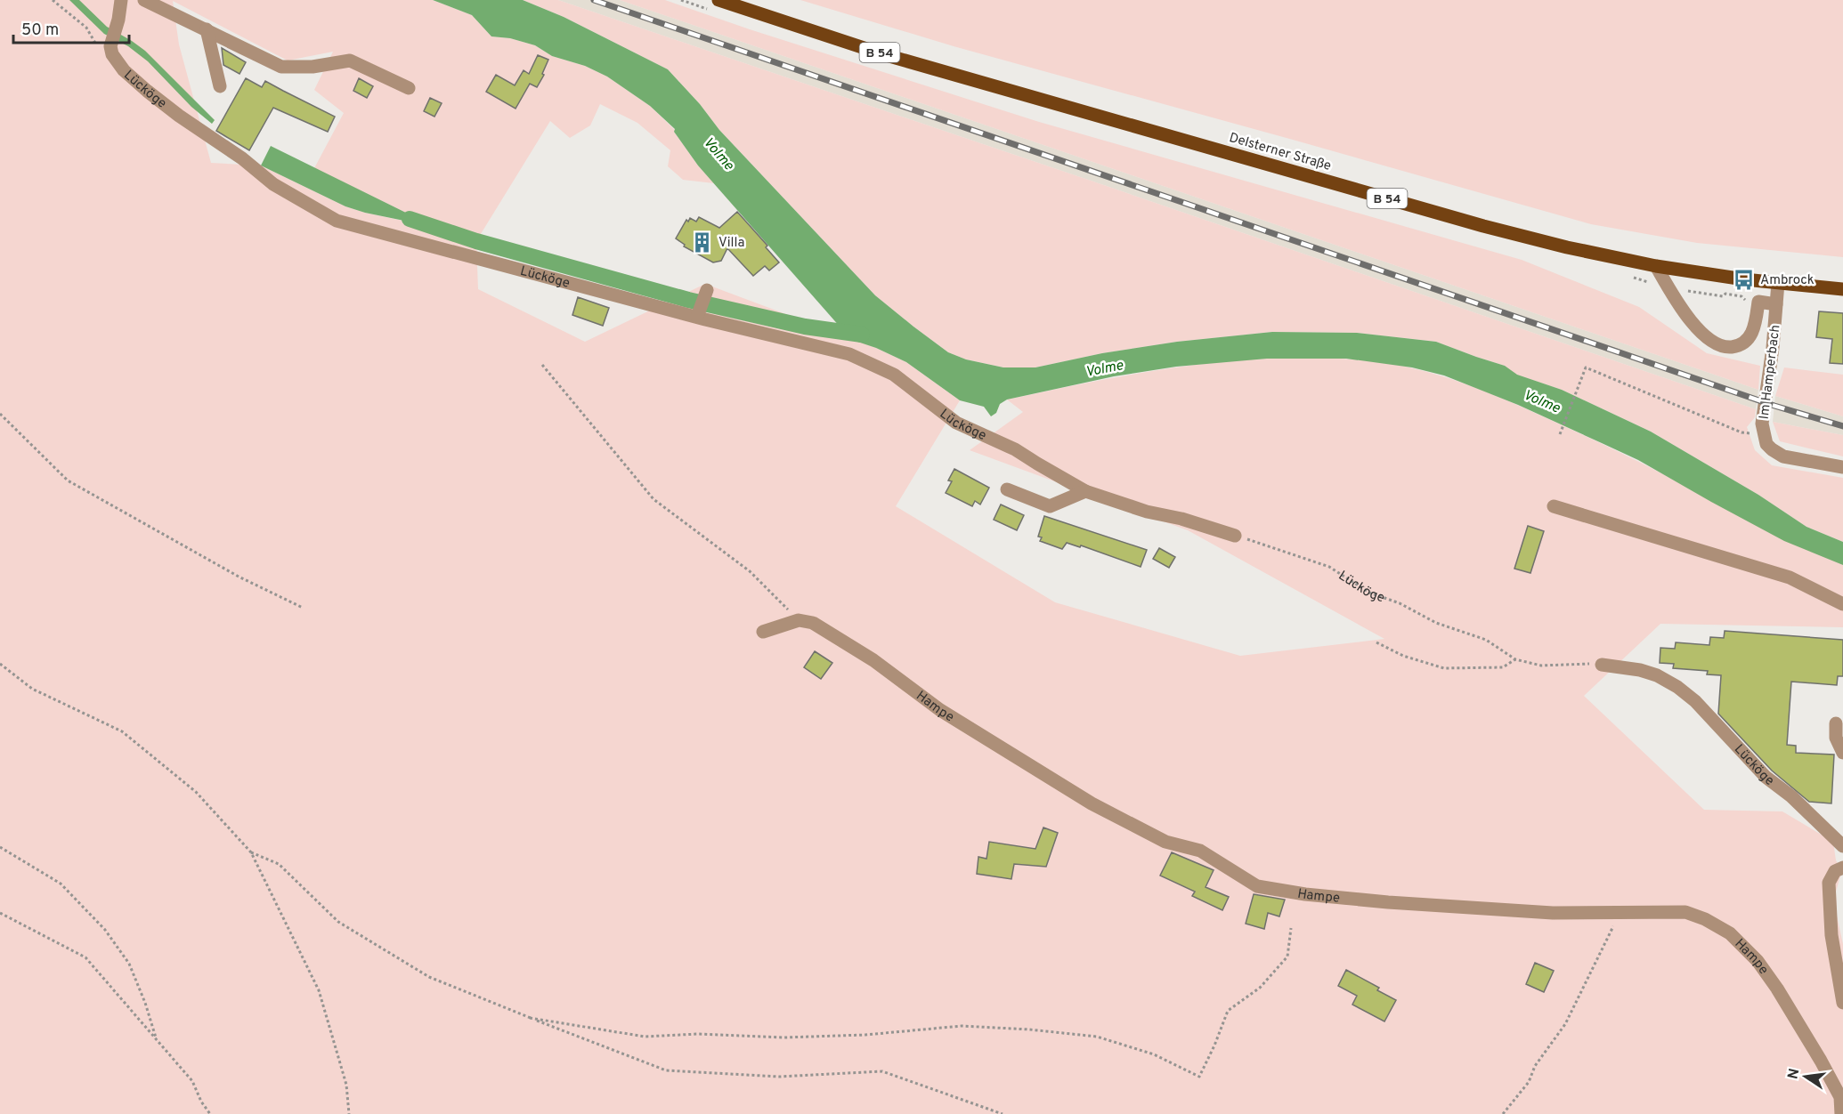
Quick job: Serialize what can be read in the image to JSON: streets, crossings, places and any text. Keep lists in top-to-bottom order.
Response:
{
  "streets": {
    "main road": ["B 54", "Delsterner Straße"],
    "street": ["Lücköge", "Im Hamperbach", "Hampe"]
  },
  "crossings": [
    ["Delsterner Straße", "Im Hamperbach"]
  ],
  "water": ["Volme"],
  "places": {
    "building": ["Villa"],
    "bus stop": ["Ambrock"]
  },
  "scale_bar": "50 m",
  "north": "left"
}
